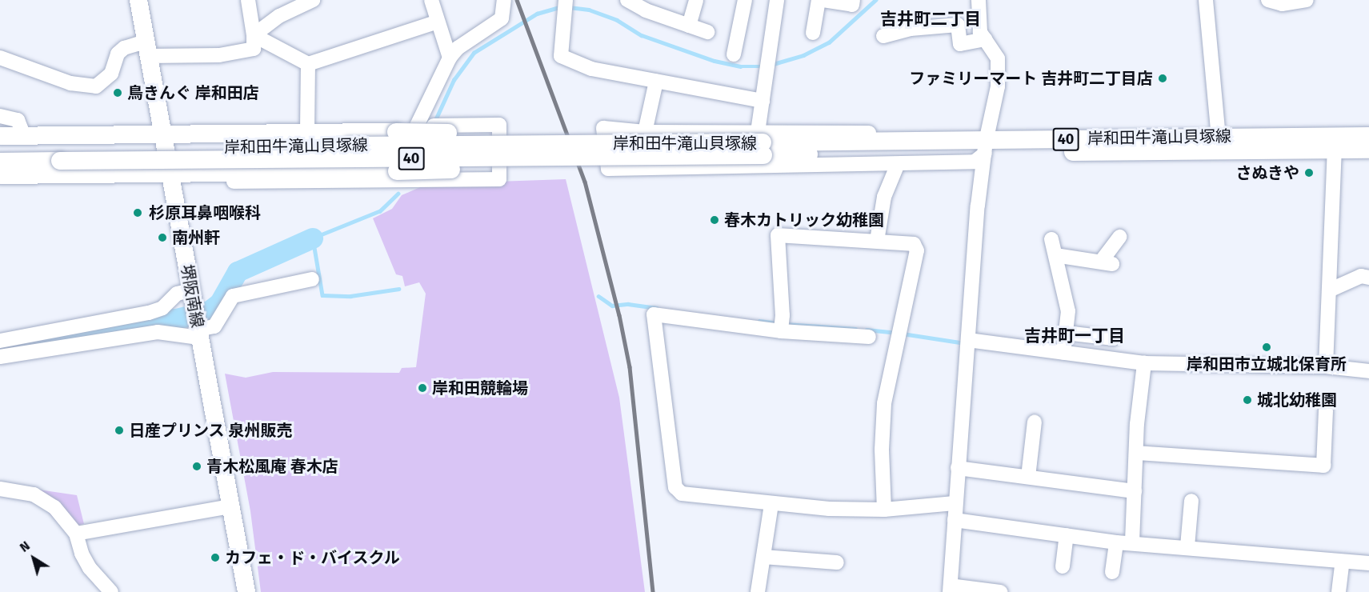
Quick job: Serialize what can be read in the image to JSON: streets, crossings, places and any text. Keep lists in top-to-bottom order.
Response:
{
  "streets": {
    "main road": ["岸和田牛滝山貝塚線", "40", "堺阪南線"]
  },
  "districts": ["吉井町二丁目", "吉井町一丁目"],
  "places": [
    "ファミリーマート 吉井町二丁目店",
    "鳥きんぐ 岸和田店",
    "さぬきや",
    "杉原耳鼻咽喉科",
    "春木カトリック幼稚園",
    "南州軒",
    "岸和田市立城北保育所",
    "岸和田競輪場",
    "城北幼稚園",
    "日産プリンス 泉州販売",
    "青木松風庵 春木店",
    "カフェ・ド・バイスクル"
  ],
  "north": "top left"
}
